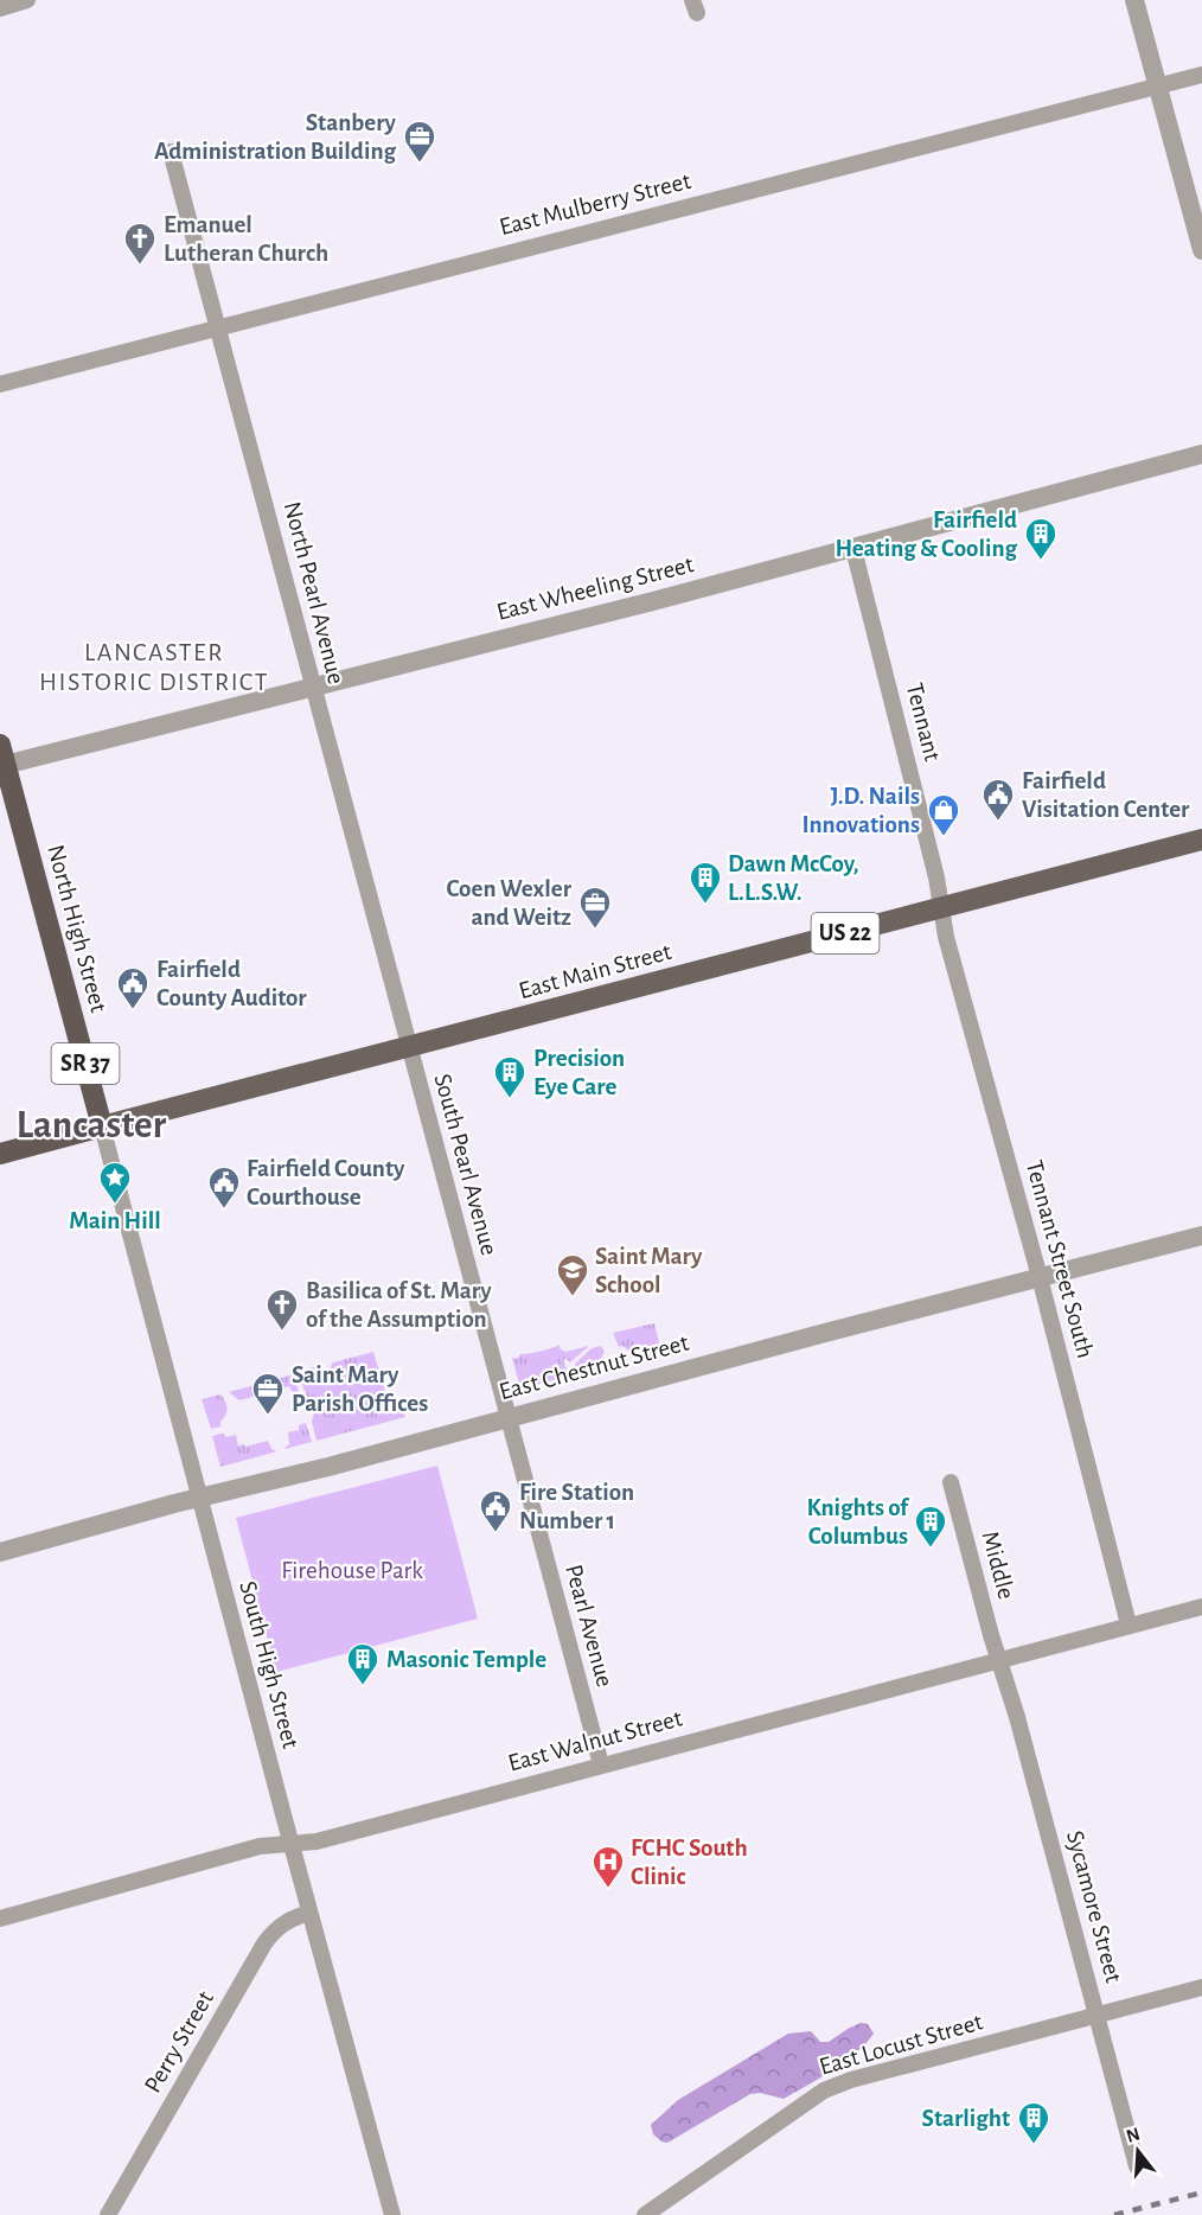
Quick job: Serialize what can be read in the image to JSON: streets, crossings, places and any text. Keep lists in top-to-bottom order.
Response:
{
  "streets": {
    "highway": [
      "North High Street",
      "US 22",
      "East Main Street",
      "SR 37"
    ],
    "street": [
      "East Mulberry Street",
      "East Wheeling Street",
      "North Pearl Avenue",
      "Tennant",
      "South Pearl Avenue",
      "Tennant Street South",
      "East Chestnut Street",
      "Middle",
      "Pearl Avenue",
      "South High Street",
      "East Walnut Street",
      "Sycamore Street",
      "Perry Street",
      "East Locust Street"
    ]
  },
  "crossings": [
    ["East Mulberry Street", "North Pearl Avenue"],
    ["East Wheeling Street", "North Pearl Avenue"],
    ["East Wheeling Street", "Tennant"],
    ["East Wheeling Street", "North High Street"],
    ["North Pearl Avenue", "East Main Street"],
    ["North Pearl Avenue", "South Pearl Avenue"],
    ["Tennant", "East Main Street"],
    ["Tennant", "Tennant Street South"],
    ["North High Street", "East Main Street"],
    ["North High Street", "South High Street"],
    ["East Main Street", "South Pearl Avenue"],
    ["East Main Street", "Tennant Street South"],
    ["East Main Street", "South High Street"],
    ["South Pearl Avenue", "East Chestnut Street"],
    ["South Pearl Avenue", "Pearl Avenue"],
    ["Tennant Street South", "East Chestnut Street"],
    ["Tennant Street South", "East Walnut Street"],
    ["East Chestnut Street", "Pearl Avenue"],
    ["East Chestnut Street", "South High Street"],
    ["Middle", "East Walnut Street"],
    ["Middle", "Sycamore Street"],
    ["Pearl Avenue", "East Walnut Street"],
    ["South High Street", "East Walnut Street"],
    ["South High Street", "Perry Street"],
    ["East Walnut Street", "Sycamore Street"],
    ["Sycamore Street", "East Locust Street"]
  ],
  "districts": ["LANCASTER HISTORIC DISTRICT", "Lancaster"],
  "parks": ["Firehouse Park"],
  "places": {
    "office": ["Stanbery Administration Building", "Coen Wexler and Weitz", "Saint Mary Parish Offices"],
    "church": ["Emanuel Lutheran Church", "Basilica of St. Mary of the Assumption"],
    "building": [
      "Fairfield Heating & Cooling",
      "Dawn McCoy, L.L.S.W.",
      "Precision Eye Care",
      "Knights of Columbus",
      "Masonic Temple",
      "Starlight"
    ],
    "public building": [
      "Fairfield Visitation Center",
      "Fairfield County Auditor",
      "Fairfield County Courthouse",
      "Fire Station Number 1"
    ],
    "shop": ["J.D. Nails Innovations"],
    "place": ["Main Hill"],
    "school or university": ["Saint Mary School"],
    "hospital": ["FCHC South Clinic"]
  },
  "north": "top"
}
